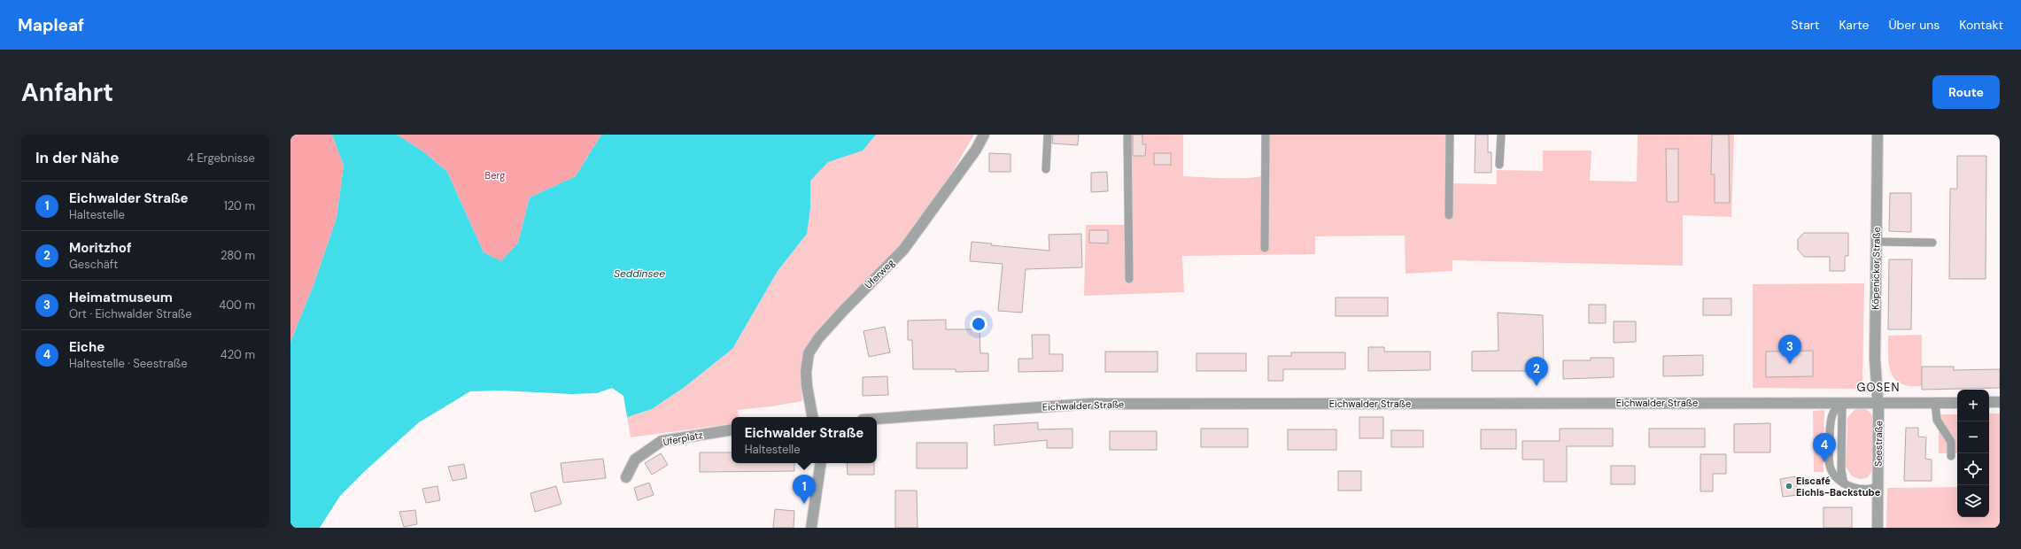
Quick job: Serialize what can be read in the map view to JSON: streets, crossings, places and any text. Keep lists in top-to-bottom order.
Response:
{
  "streets": {
    "street": [
      "Köpenicker Straße",
      "Uferweg",
      "Eichwalder Straße",
      "Uferplatz",
      "Seestraße"
    ]
  },
  "crossings": [
    ["Köpenicker Straße", "Eichwalder Straße"],
    ["Köpenicker Straße", "Seestraße"],
    ["Eichwalder Straße", "Seestraße"]
  ],
  "districts": ["GOSEN"],
  "water": ["Seddinsee"],
  "parks": ["Berg"],
  "places": ["Eiscafé Eichis-Backstube"],
  "page": {
    "header": "Mapleaf",
    "nav": [
      "Start",
      "Karte",
      "Über uns",
      "Kontakt"
    ],
    "buttons": "Route",
    "title": "Anfahrt",
    "heading": ["In der Nähe", "4 Ergebnisse"],
    "list": [
      {
        "mark": "1",
        "name": "Eichwalder Straße",
        "note": "Haltestelle",
        "value": "120 m"
      },
      {
        "mark": "2",
        "name": "Moritzhof",
        "note": "Geschäft",
        "value": "280 m"
      },
      {
        "mark": "3",
        "name": "Heimatmuseum",
        "note": "Ort · Eichwalder Straße",
        "value": "400 m"
      },
      {
        "mark": "4",
        "name": "Eiche",
        "note": "Haltestelle · Seestraße",
        "value": "420 m"
      }
    ],
    "pins": [
      "3",
      "2",
      "4",
      "1"
    ],
    "map_buttons": ["+", "−"],
    "popup": ["Eichwalder Straße", "Haltestelle"]
  }
}
